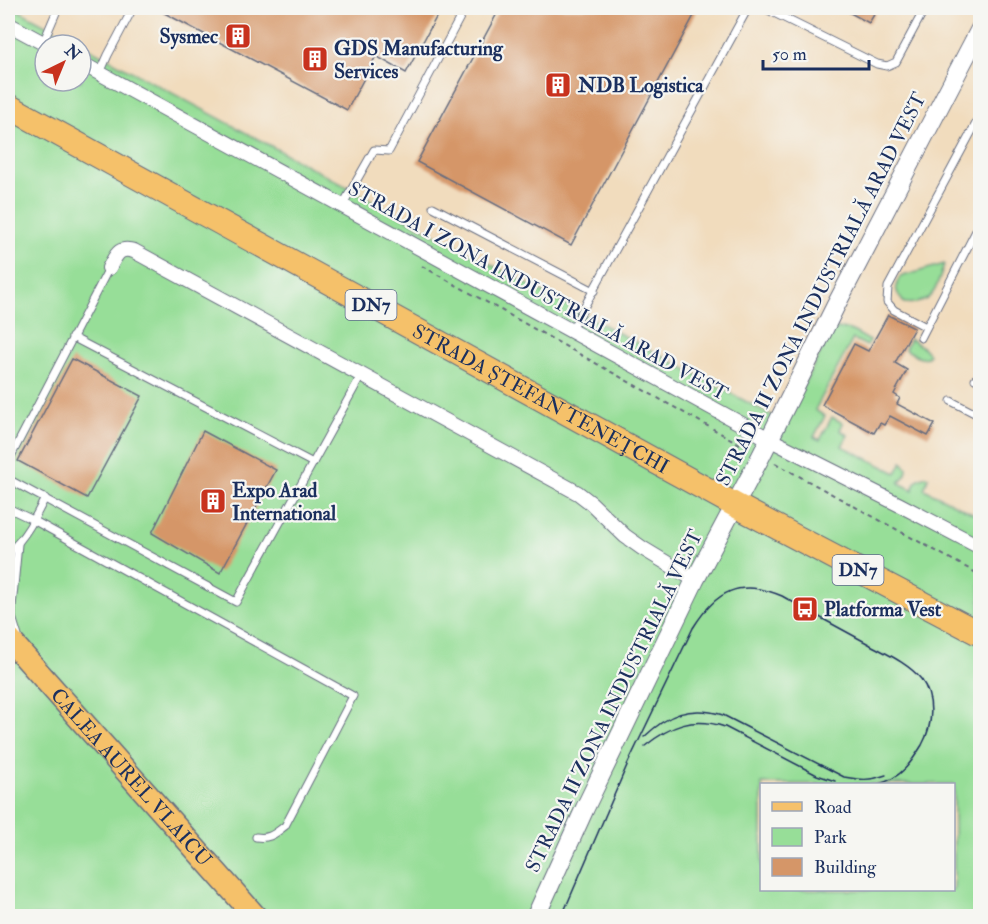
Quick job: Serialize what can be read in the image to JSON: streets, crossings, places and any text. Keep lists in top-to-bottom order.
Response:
{
  "streets": {
    "highway": ["DN7", "STRADA ȘTEFAN TENEȚCHI"],
    "main road": ["CALEA AUREL VLAICU"],
    "street": ["STRADA II ZONA INDUSTRIALĂ ARAD VEST", "STRADA I ZONA INDUSTRIALĂ ARAD VEST", "STRADA II ZONA INDUSTRIALĂ VEST"]
  },
  "crossings": [
    ["STRADA II ZONA INDUSTRIALĂ ARAD VEST", "STRADA I ZONA INDUSTRIALĂ ARAD VEST"],
    ["STRADA II ZONA INDUSTRIALĂ ARAD VEST", "STRADA ȘTEFAN TENEȚCHI"],
    ["STRADA II ZONA INDUSTRIALĂ ARAD VEST", "STRADA II ZONA INDUSTRIALĂ VEST"],
    ["STRADA ȘTEFAN TENEȚCHI", "STRADA II ZONA INDUSTRIALĂ VEST"]
  ],
  "places": {
    "building": [
      "Sysmec",
      "GDS Manufacturing Services",
      "NDB Logistica",
      "Expo Arad International"
    ],
    "bus stop": ["Platforma Vest"]
  },
  "legend": ["Road", "Park", "Building"],
  "scale_bar": "50 m",
  "north": "top right"
}
